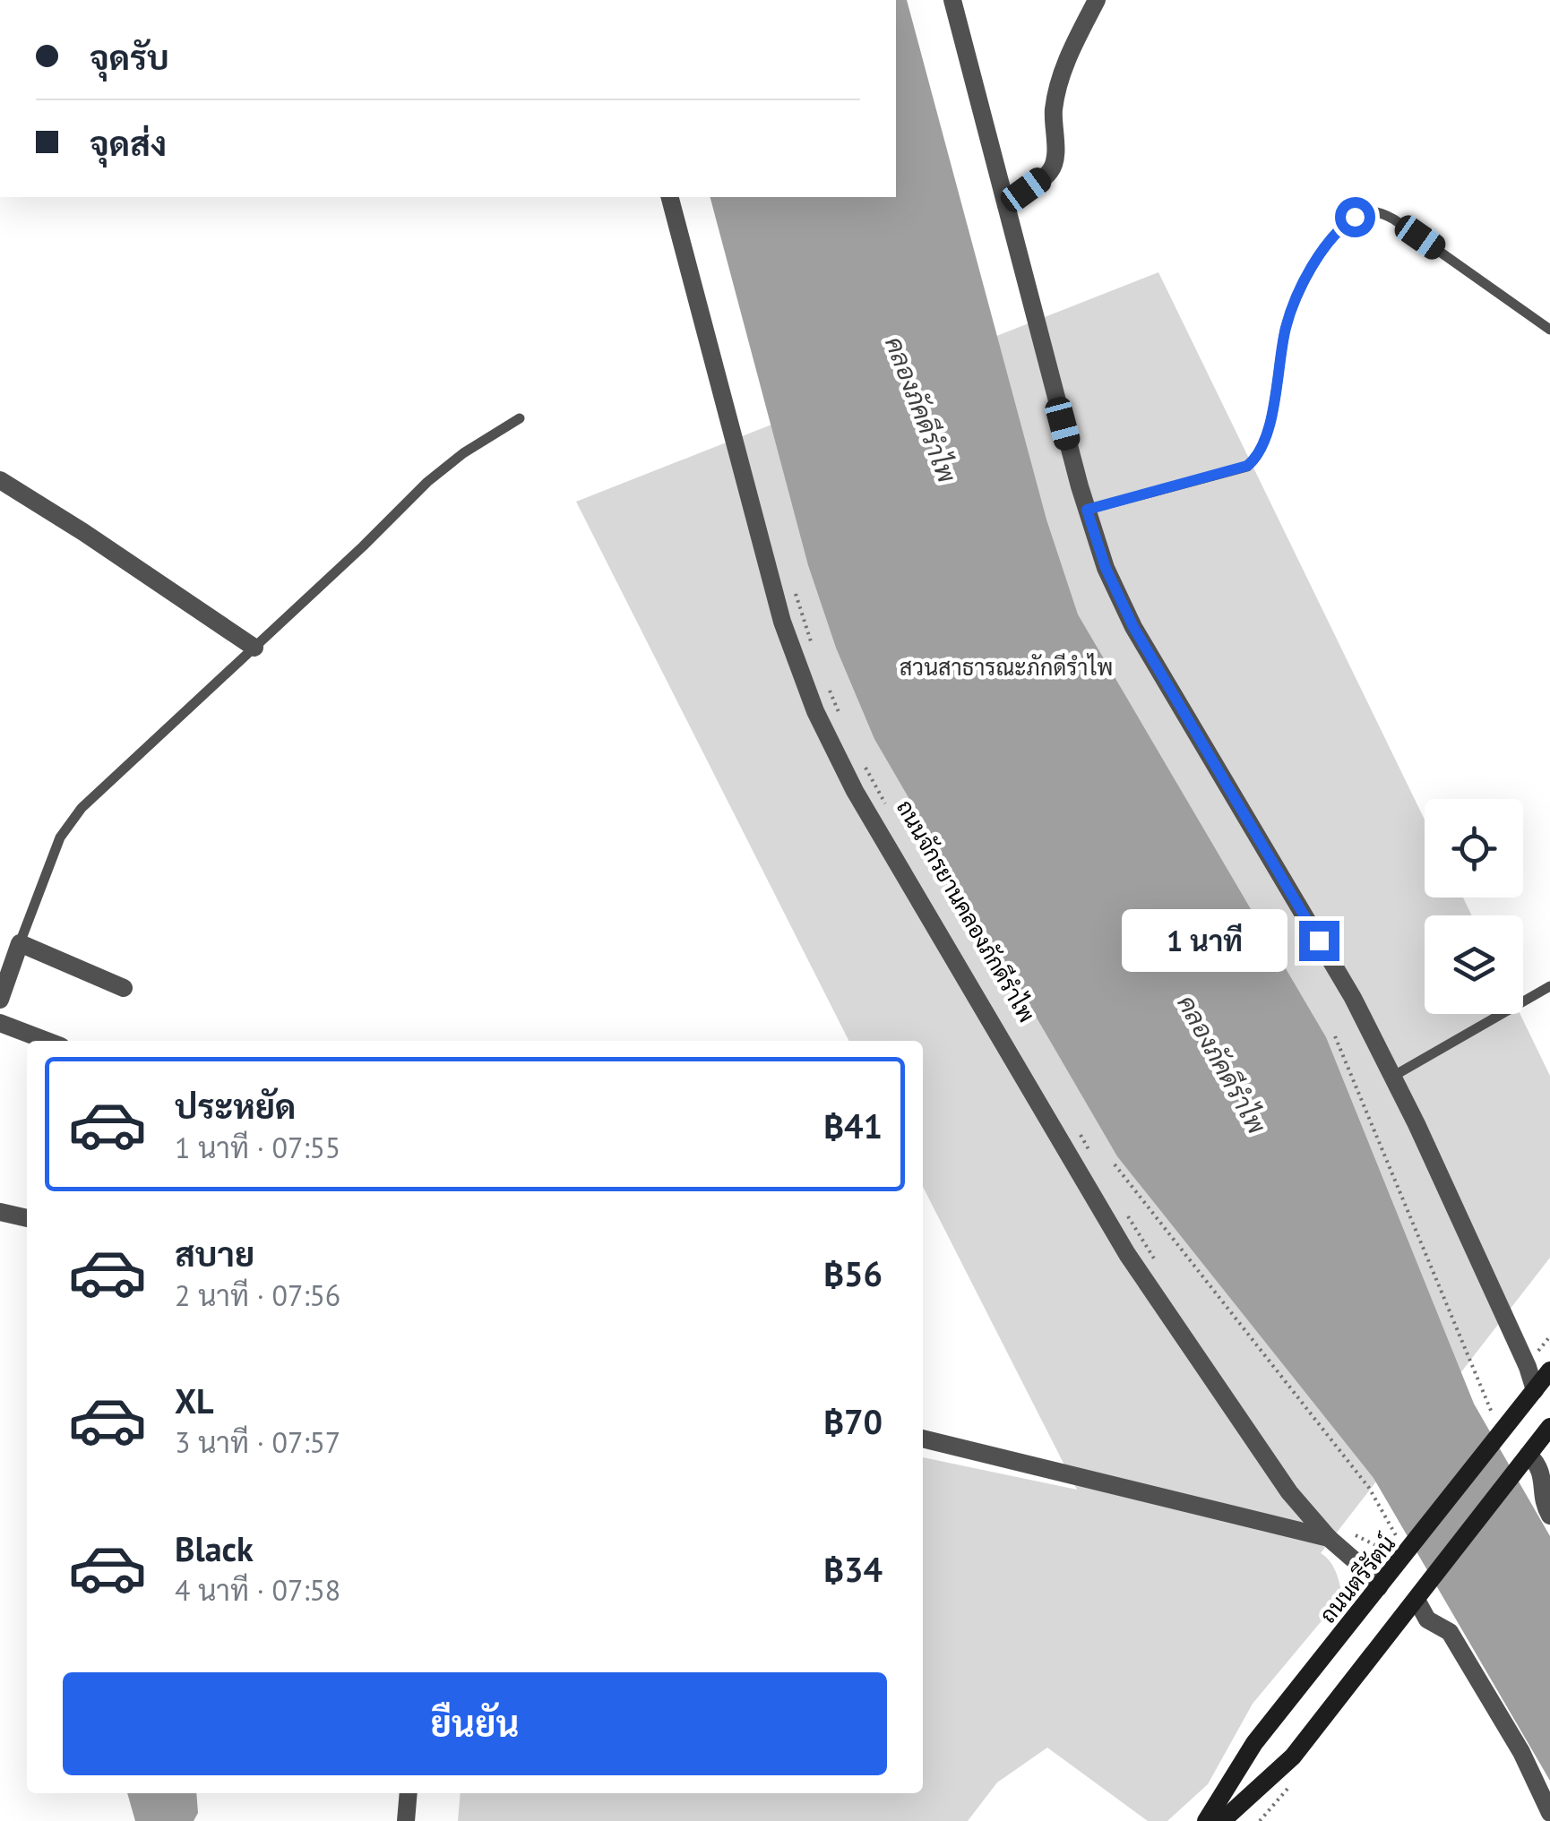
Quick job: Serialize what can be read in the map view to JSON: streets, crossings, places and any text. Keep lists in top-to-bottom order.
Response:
{
  "streets": {
    "main road": ["ถนนตรีรัตน์"],
    "path": ["ถนนจักรยานคลองภักดีรำไพ"]
  },
  "water": ["คลองภัคดีรำไพ"],
  "parks": ["สวนสาธารณะภักดีรำไพ"],
  "page": {
    "banner": ["จุดรับ", "จุดส่ง"],
    "bubble": "1 นาที",
    "list": [
      {
        "name": "ประหยัด",
        "note": "1 นาที · 07:55",
        "value": "฿41"
      },
      {
        "name": "สบาย",
        "note": "2 นาที · 07:56",
        "value": "฿56"
      },
      {
        "name": "XL",
        "note": "3 นาที · 07:57",
        "value": "฿70"
      },
      {
        "name": "Black",
        "note": "4 นาที · 07:58",
        "value": "฿34"
      }
    ],
    "buttons": "ยืนยัน"
  }
}
